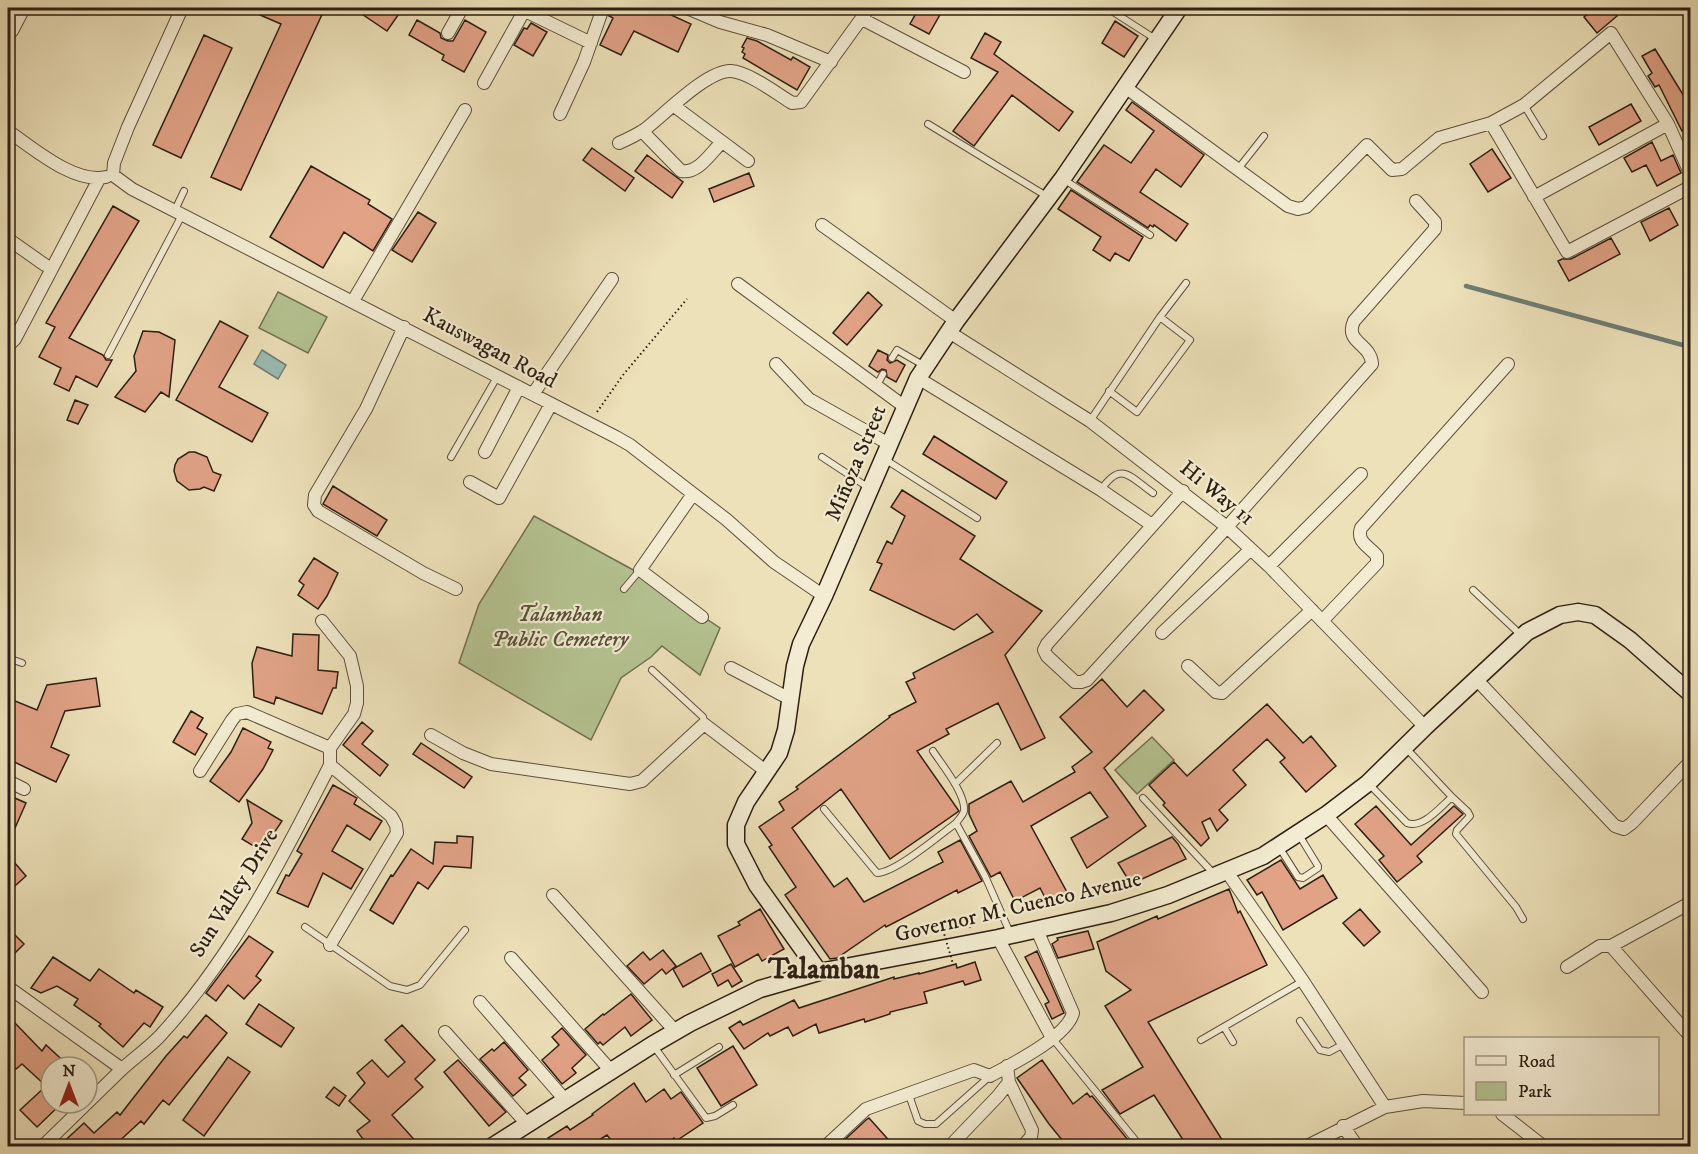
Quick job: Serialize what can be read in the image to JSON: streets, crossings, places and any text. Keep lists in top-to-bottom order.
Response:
{
  "streets": {
    "main road": ["Miñoza Street", "Governor M. Cuenco Avenue"],
    "street": ["Kauswagan Road", "Hi Way 11", "Sun Valley Drive"]
  },
  "crossings": [
    ["Kauswagan Road", "Miñoza Street"],
    ["Miñoza Street", "Hi Way 11"],
    ["Miñoza Street", "Governor M. Cuenco Avenue"],
    ["Hi Way 11", "Governor M. Cuenco Avenue"]
  ],
  "districts": ["Talamban"],
  "parks": ["Talamban Public Cemetery"],
  "legend": ["Road", "Park"],
  "north": "top"
}
